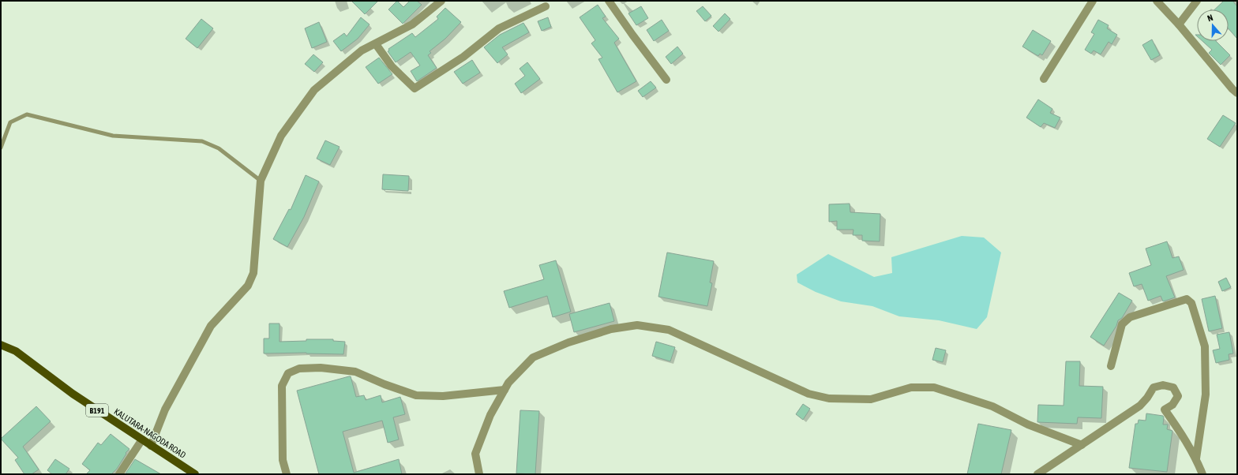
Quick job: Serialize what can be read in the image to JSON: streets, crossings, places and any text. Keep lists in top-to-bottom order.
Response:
{
  "streets": {
    "main road": ["B191", "KALUTARA-NAGODA ROAD"]
  },
  "north": "top"
}
